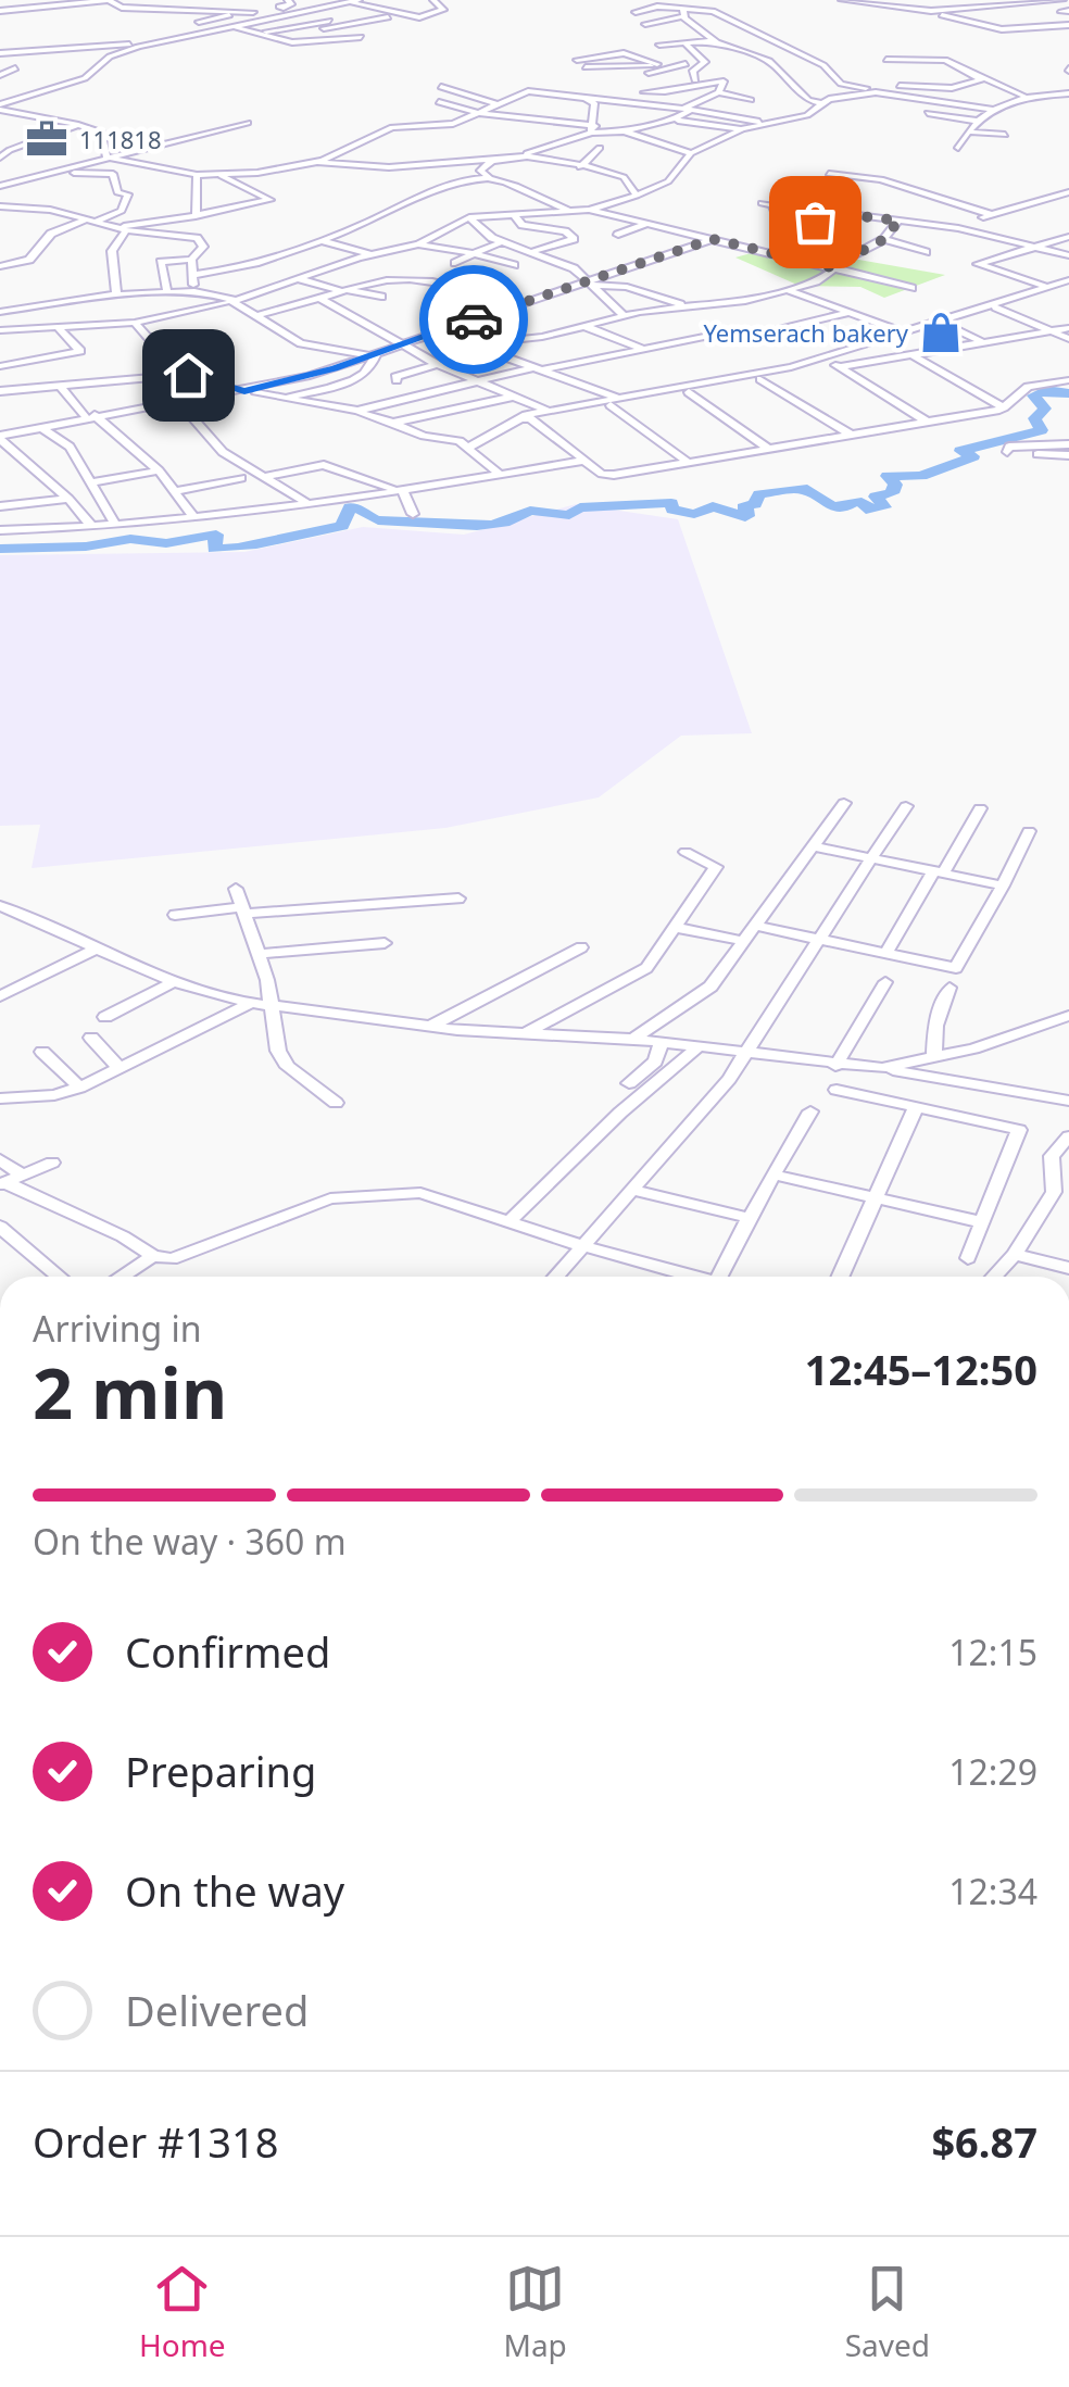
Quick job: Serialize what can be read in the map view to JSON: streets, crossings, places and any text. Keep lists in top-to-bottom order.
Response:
{
  "places": {
    "office": ["111818"],
    "shop": ["Yemserach bakery"]
  },
  "page": {
    "heading": ["2 min", "Arriving in", "12:45–12:50"],
    "panel": ["Order #1318", "$6.87"],
    "bar": "On the way · 360 m",
    "list": [
      ["Confirmed", "12:15"],
      ["Preparing", "12:29"],
      ["On the way", "12:34"],
      "Delivered"
    ],
    "tabs": ["Home", "Map", "Saved"]
  }
}
